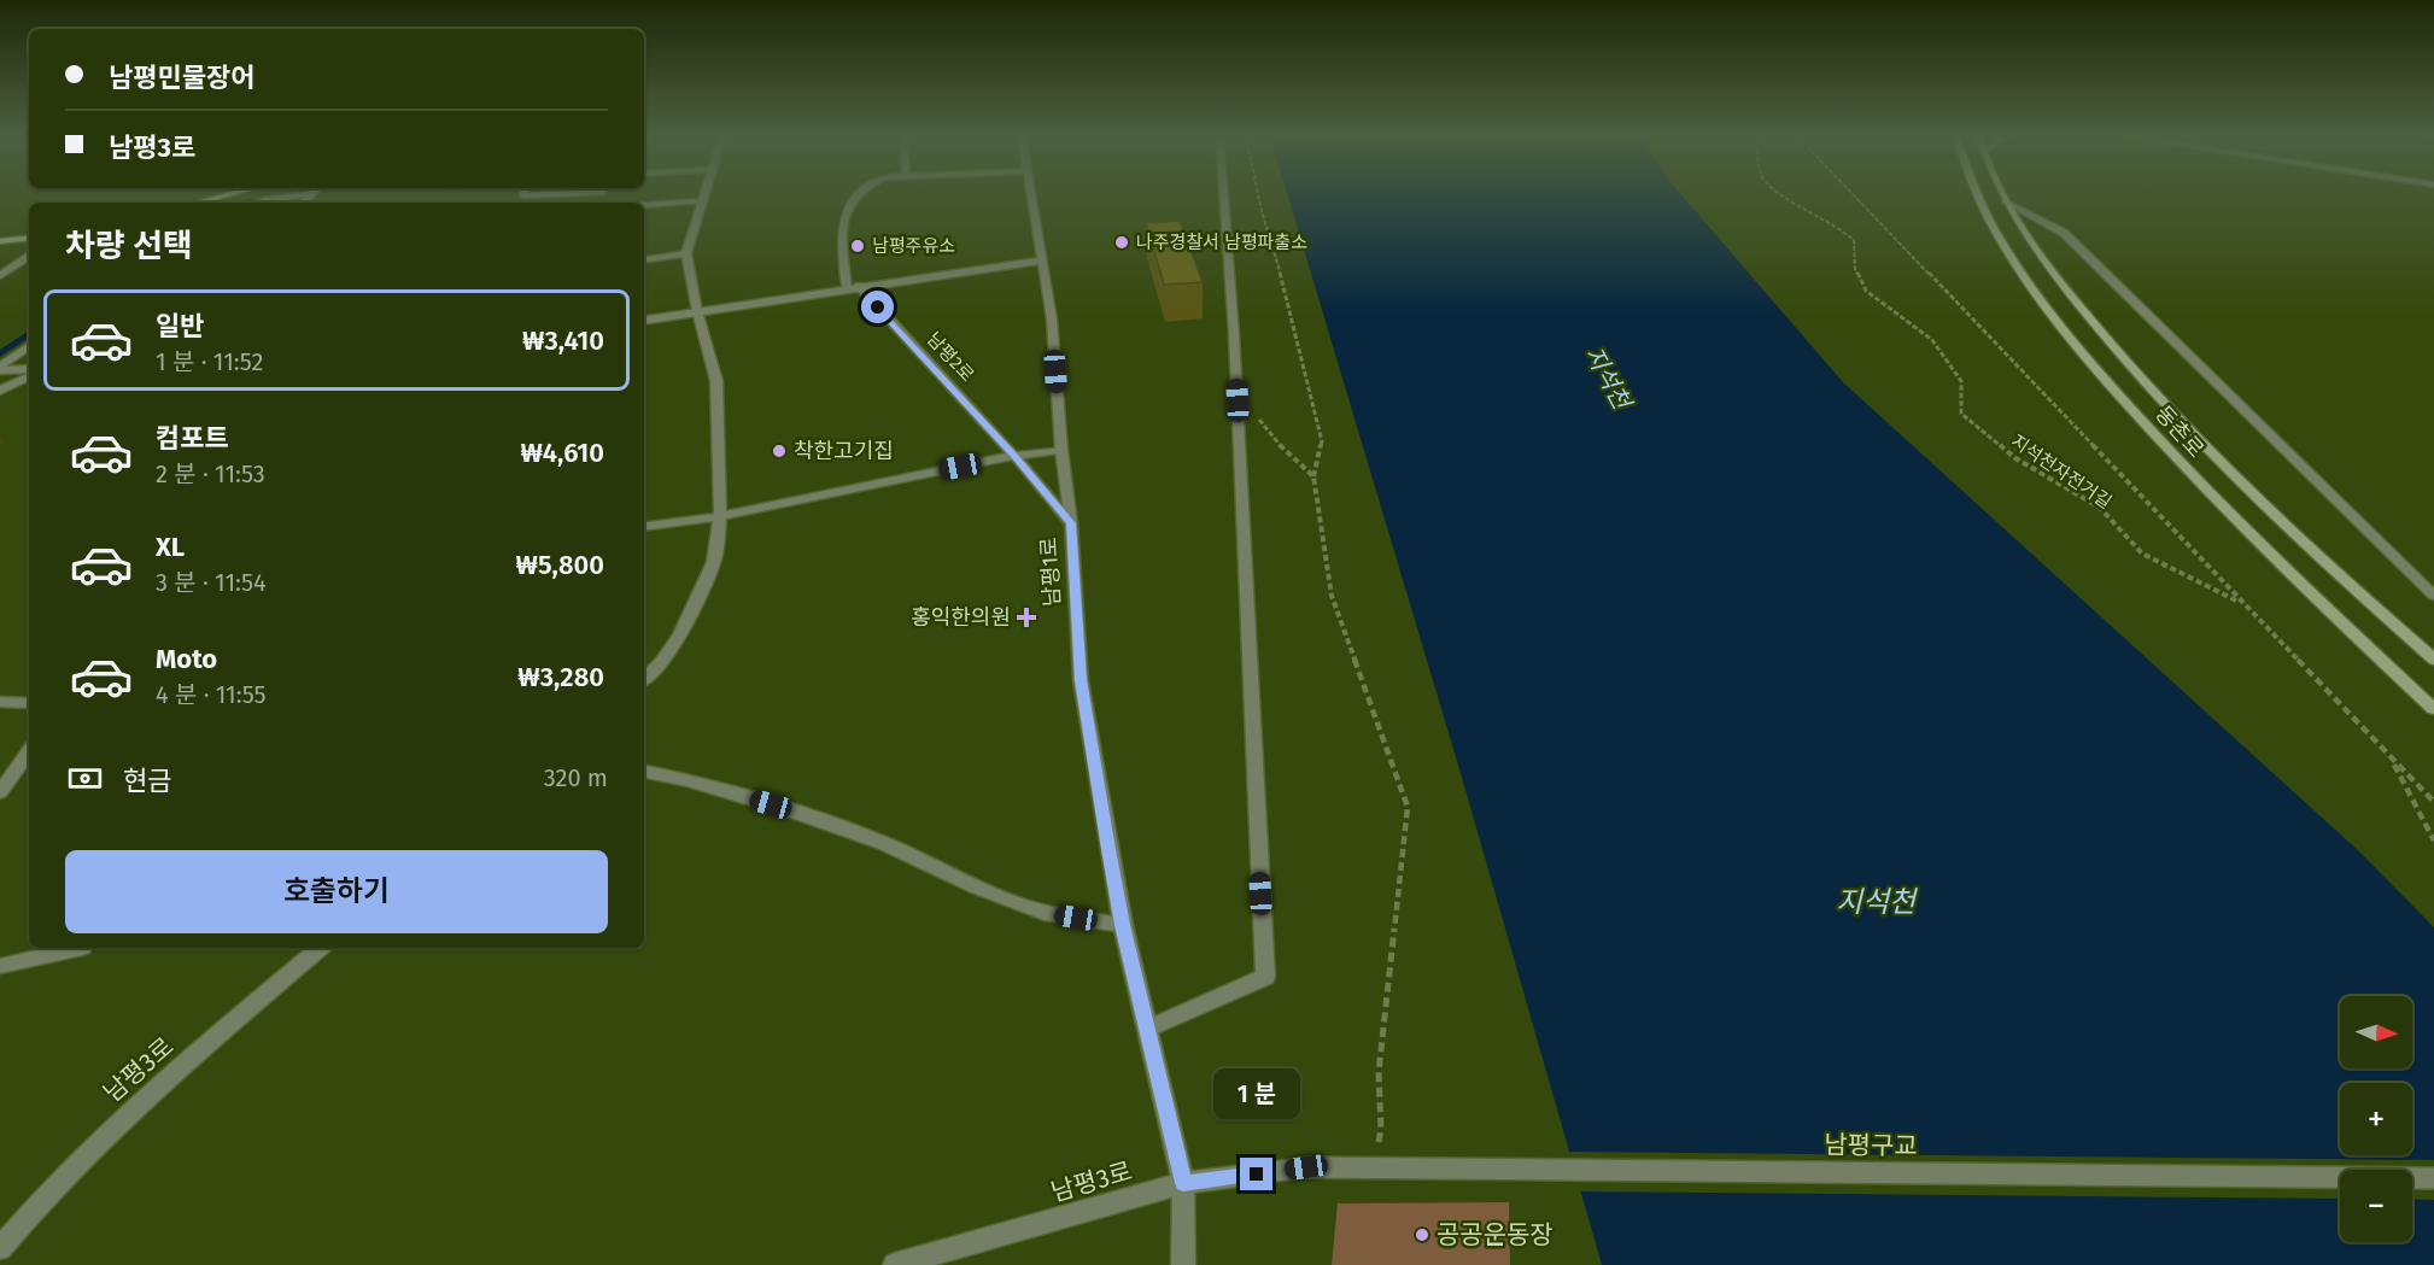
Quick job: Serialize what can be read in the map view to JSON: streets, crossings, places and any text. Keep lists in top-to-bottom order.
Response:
{
  "streets": {
    "main road": ["동촌로"],
    "street": [
      "남평2로",
      "남평1로",
      "남평3로",
      "남평구교"
    ],
    "path": ["지석천자전거길"]
  },
  "crossings": [
    ["남평2로", "남평1로"],
    ["남평1로", "남평3로"],
    ["남평3로", "남평구교"]
  ],
  "water": ["지석천"],
  "places": {
    "other": [
      "나주경찰서 남평파출소",
      "남평주유소",
      "착한고기집",
      "공공운동장"
    ],
    "health": ["홍익한의원"]
  },
  "north": "right",
  "page": {
    "banner": ["남평민물장어", "남평3로"],
    "heading": "차량 선택",
    "list": [
      {
        "name": "일반",
        "note": "1 분 · 11:52",
        "value": "₩3,410"
      },
      {
        "name": "컴포트",
        "note": "2 분 · 11:53",
        "value": "₩4,610"
      },
      {
        "name": "XL",
        "note": "3 분 · 11:54",
        "value": "₩5,800"
      },
      {
        "name": "Moto",
        "note": "4 분 · 11:55",
        "value": "₩3,280"
      }
    ],
    "pay": ["현금", "320 m"],
    "buttons": "호출하기",
    "map_buttons": ["+", "−"],
    "bubble": "1 분"
  }
}
